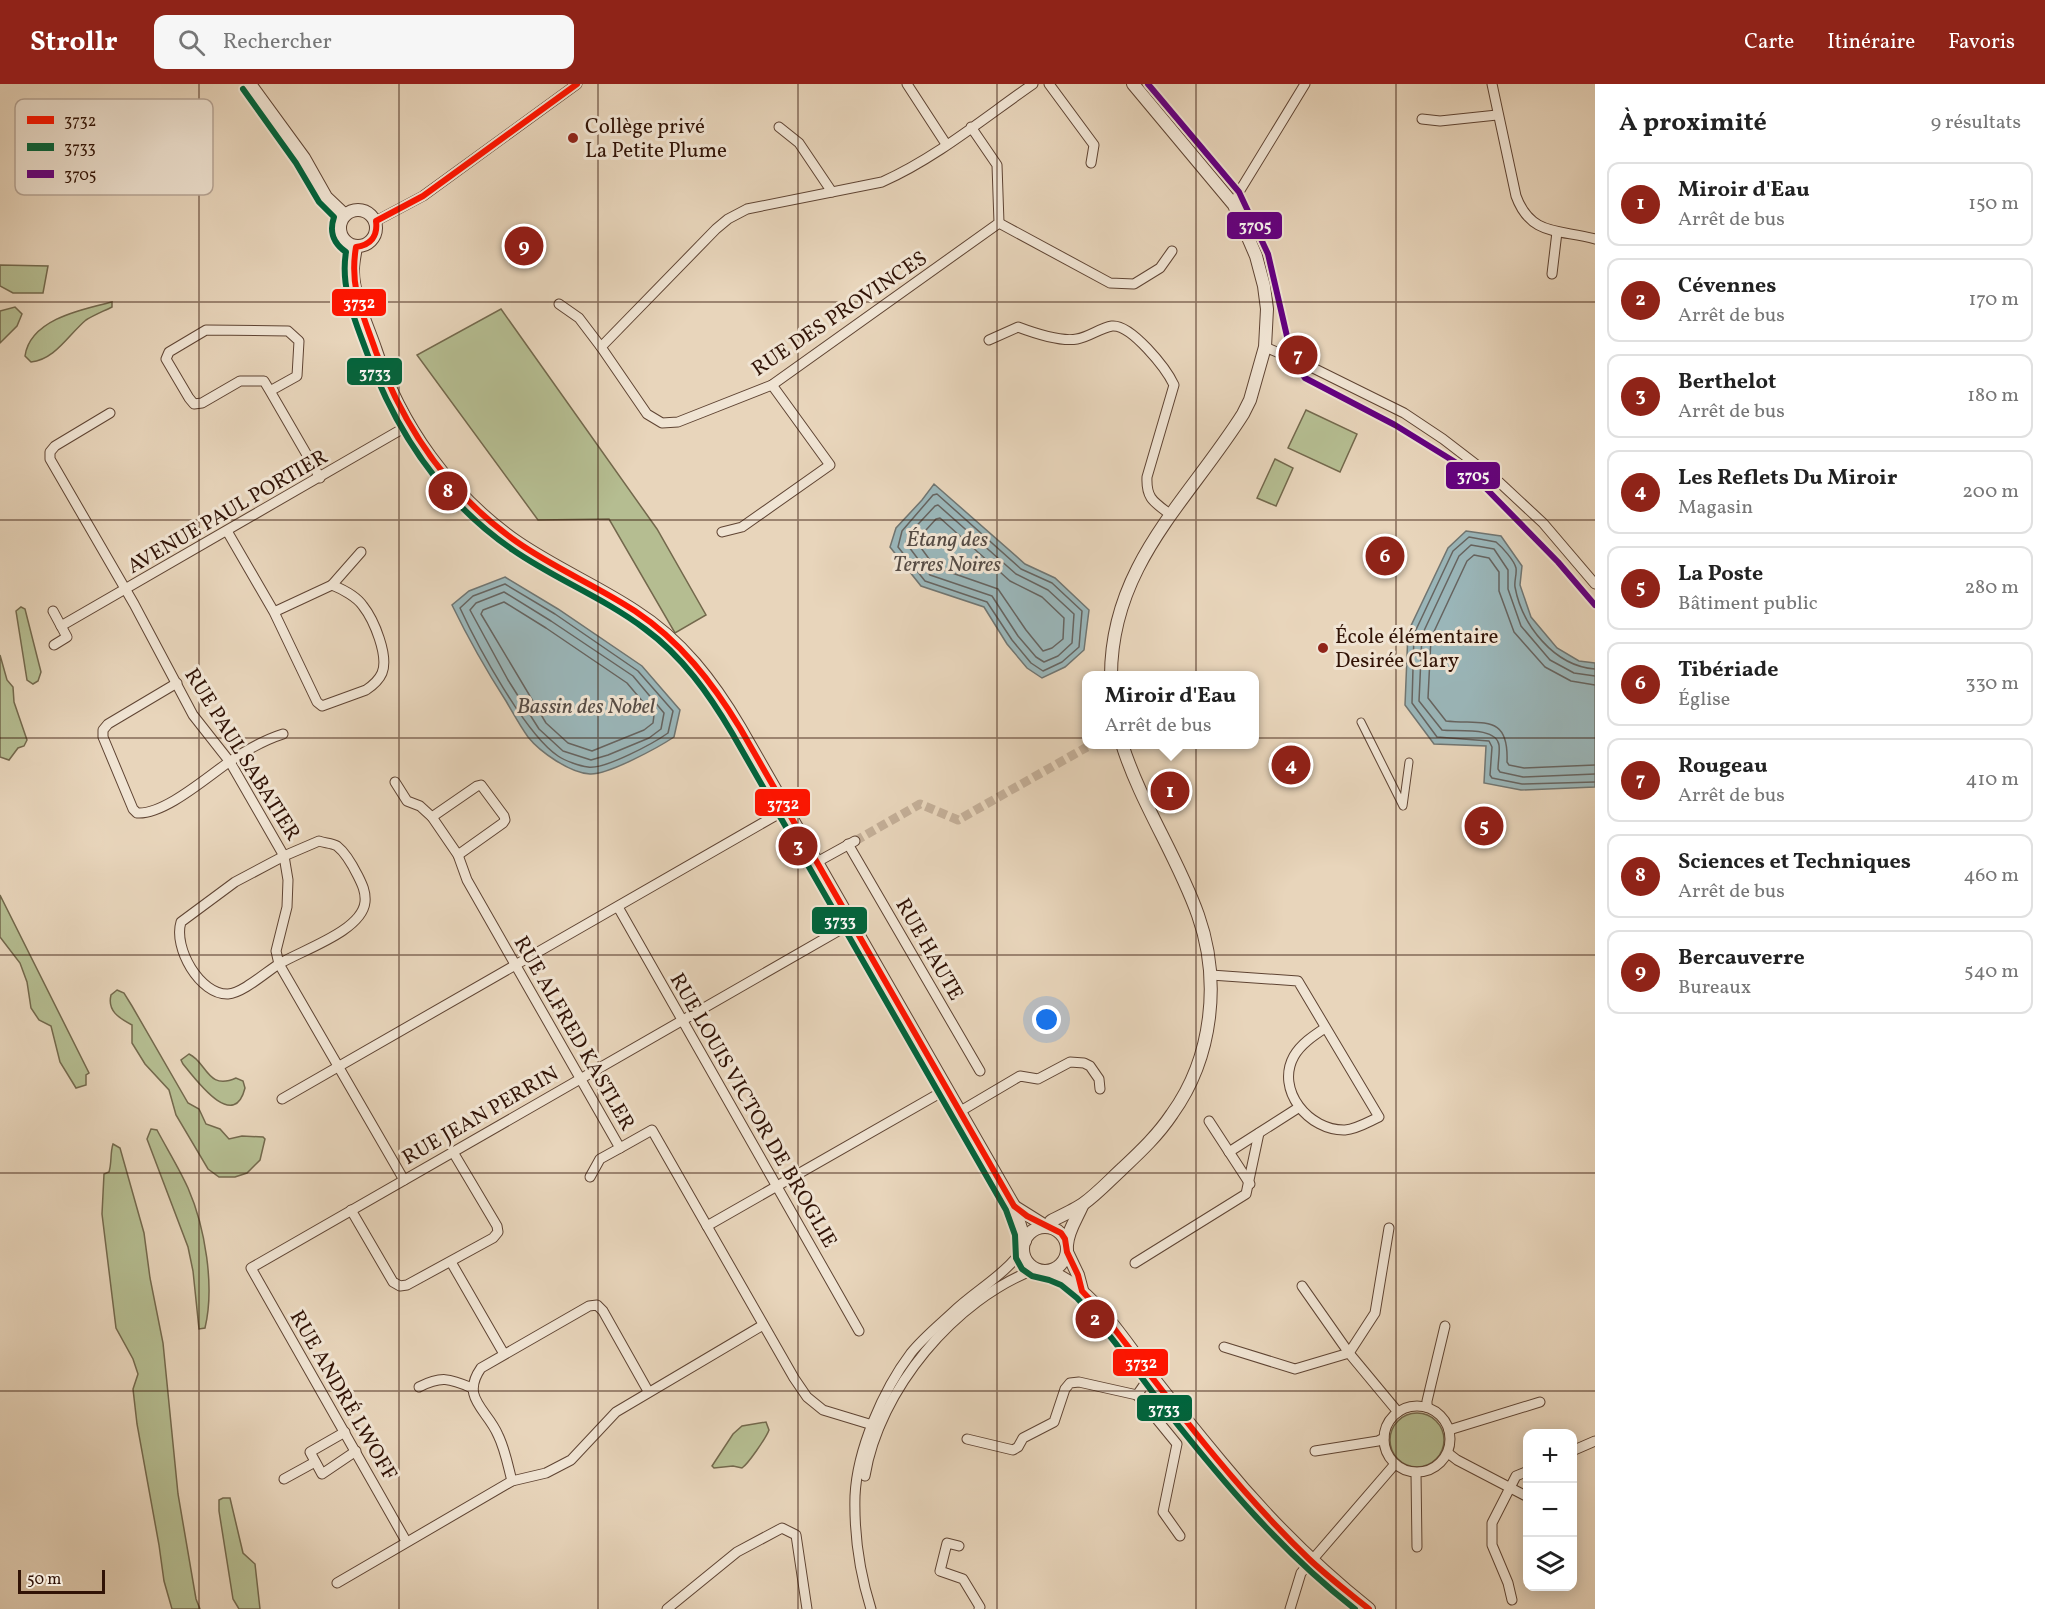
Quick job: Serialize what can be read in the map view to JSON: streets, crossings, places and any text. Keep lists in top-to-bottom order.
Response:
{
  "streets": {
    "street": [
      "RUE DES PROVINCES",
      "AVENUE PAUL PORTIER",
      "RUE PAUL SABATIER",
      "RUE HAUTE",
      "RUE ALFRED KASTLER",
      "RUE LOUIS VICTOR DE BROGLIE",
      "RUE JEAN PERRIN",
      "RUE ANDRÉ LWOFF"
    ]
  },
  "crossings": [
    ["AVENUE PAUL PORTIER", "RUE PAUL SABATIER"],
    ["RUE ALFRED KASTLER", "RUE JEAN PERRIN"],
    ["RUE LOUIS VICTOR DE BROGLIE", "RUE JEAN PERRIN"],
    ["RUE JEAN PERRIN", "RUE ANDRÉ LWOFF"]
  ],
  "water": ["Étang des Terres Noires", "Bassin des Nobel"],
  "places": ["Collège privé La Petite Plume", "École élémentaire Desirée Clary"],
  "lines": ["transit line 3732", "transit line 3705", "transit line 3733"],
  "legend": ["3732", "3733", "3705"],
  "scale_bar": "50 m",
  "page": {
    "header": "Strollr",
    "search": "Rechercher",
    "nav": ["Carte", "Itinéraire", "Favoris"],
    "heading": ["À proximité", "9 résultats"],
    "list": [
      {
        "mark": "1",
        "name": "Miroir d'Eau",
        "note": "Arrêt de bus",
        "value": "150 m"
      },
      {
        "mark": "2",
        "name": "Cévennes",
        "note": "Arrêt de bus",
        "value": "170 m"
      },
      {
        "mark": "3",
        "name": "Berthelot",
        "note": "Arrêt de bus",
        "value": "180 m"
      },
      {
        "mark": "4",
        "name": "Les Reflets Du Miroir",
        "note": "Magasin",
        "value": "200 m"
      },
      {
        "mark": "5",
        "name": "La Poste",
        "note": "Bâtiment public",
        "value": "280 m"
      },
      {
        "mark": "6",
        "name": "Tibériade",
        "note": "Église",
        "value": "330 m"
      },
      {
        "mark": "7",
        "name": "Rougeau",
        "note": "Arrêt de bus",
        "value": "410 m"
      },
      {
        "mark": "8",
        "name": "Sciences et Techniques",
        "note": "Arrêt de bus",
        "value": "460 m"
      },
      {
        "mark": "9",
        "name": "Bercauverre",
        "note": "Bureaux",
        "value": "540 m"
      }
    ],
    "pins": [
      "9",
      "7",
      "8",
      "6",
      "4",
      "1",
      "5",
      "3",
      "2"
    ],
    "popup": ["Miroir d'Eau", "Arrêt de bus"],
    "map_buttons": ["+", "−"],
    "scale": "50 m"
  }
}
